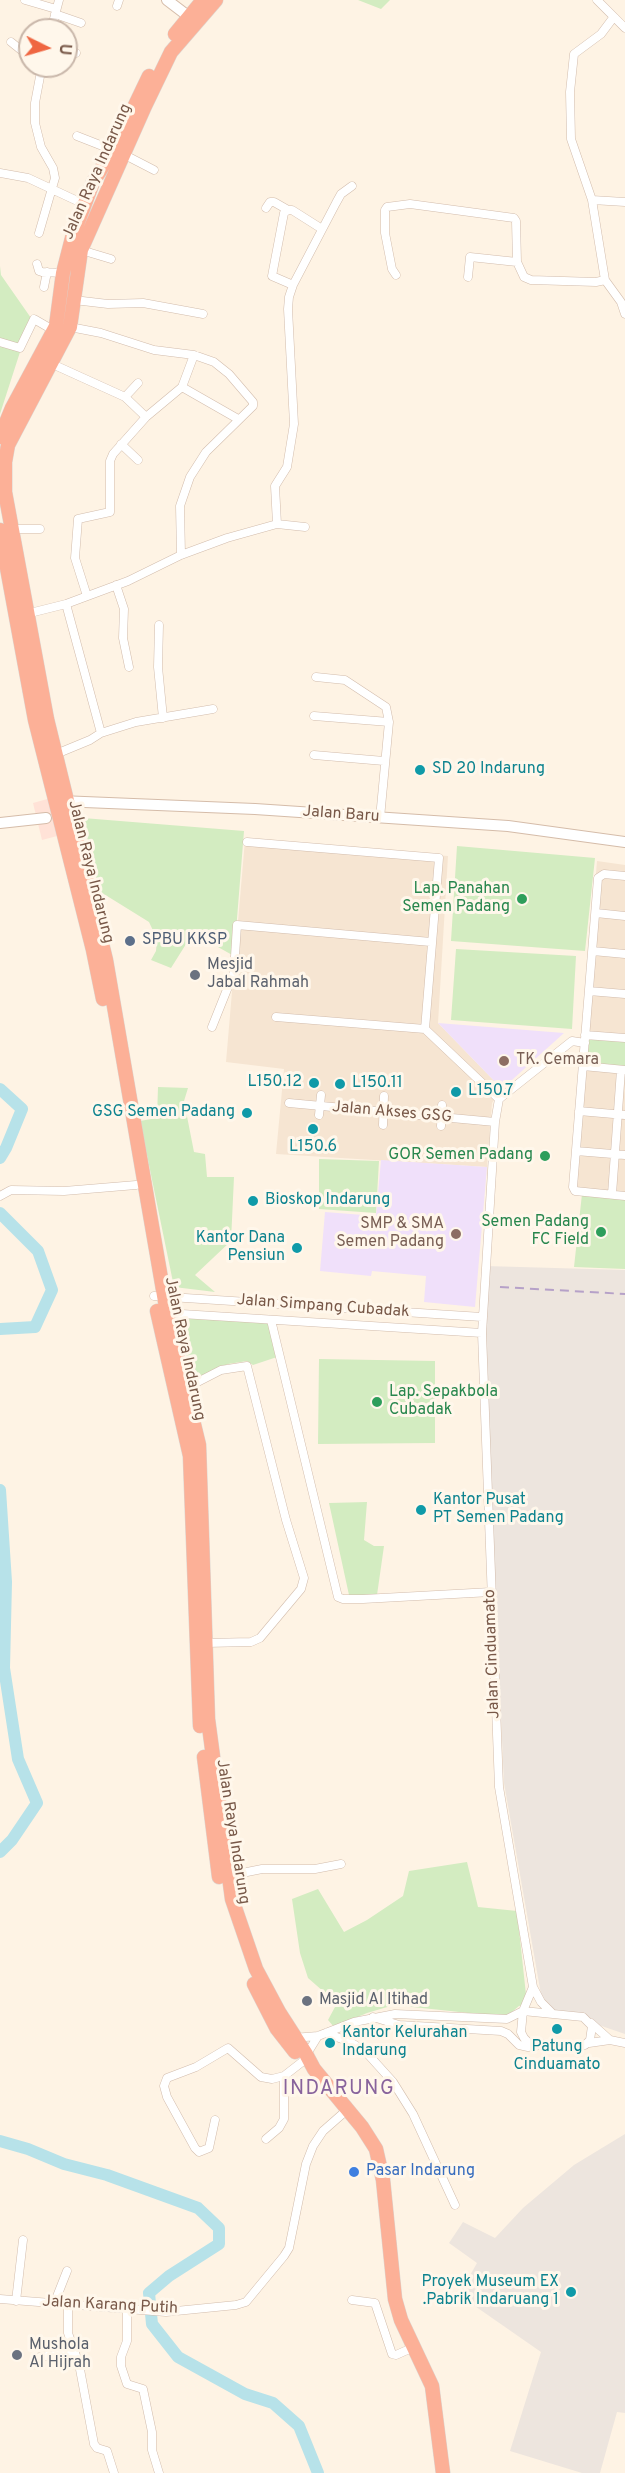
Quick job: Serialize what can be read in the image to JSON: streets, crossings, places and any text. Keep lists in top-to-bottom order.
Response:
{
  "streets": {
    "highway": ["Jalan Raya Indarung"],
    "street": [
      "Jalan Baru",
      "Jalan Akses GSG",
      "Jalan Simpang Cubadak",
      "Jalan Cinduamato",
      "Jalan Karang Putih"
    ]
  },
  "crossings": [
    ["Jalan Raya Indarung", "Jalan Baru"],
    ["Jalan Raya Indarung", "Jalan Simpang Cubadak"],
    ["Jalan Raya Indarung", "Jalan Karang Putih"],
    ["Jalan Akses GSG", "Jalan Cinduamato"],
    ["Jalan Simpang Cubadak", "Jalan Cinduamato"]
  ],
  "districts": ["INDARUNG"],
  "places": [
    "SD 20 Indarung",
    "Lap. Panahan Semen Padang",
    "SPBU KKSP",
    "Mesjid Jabal Rahmah",
    "TK. Cemara",
    "L150.12",
    "L150.11",
    "L150.7",
    "GSG Semen Padang",
    "L150.6",
    "GOR Semen Padang",
    "Bioskop Indarung",
    "Semen Padang FC Field",
    "SMP & SMA Semen Padang",
    "Kantor Dana Pensiun",
    "Lap. Sepakbola Cubadak",
    "Kantor Pusat PT Semen Padang",
    "Masjid Al Itihad",
    "Patung Cinduamato",
    "Kantor Kelurahan Indarung",
    "Pasar Indarung",
    "Proyek Museum EX .Pabrik Indaruang 1",
    "Mushola Al Hijrah"
  ],
  "north": "right"
}
